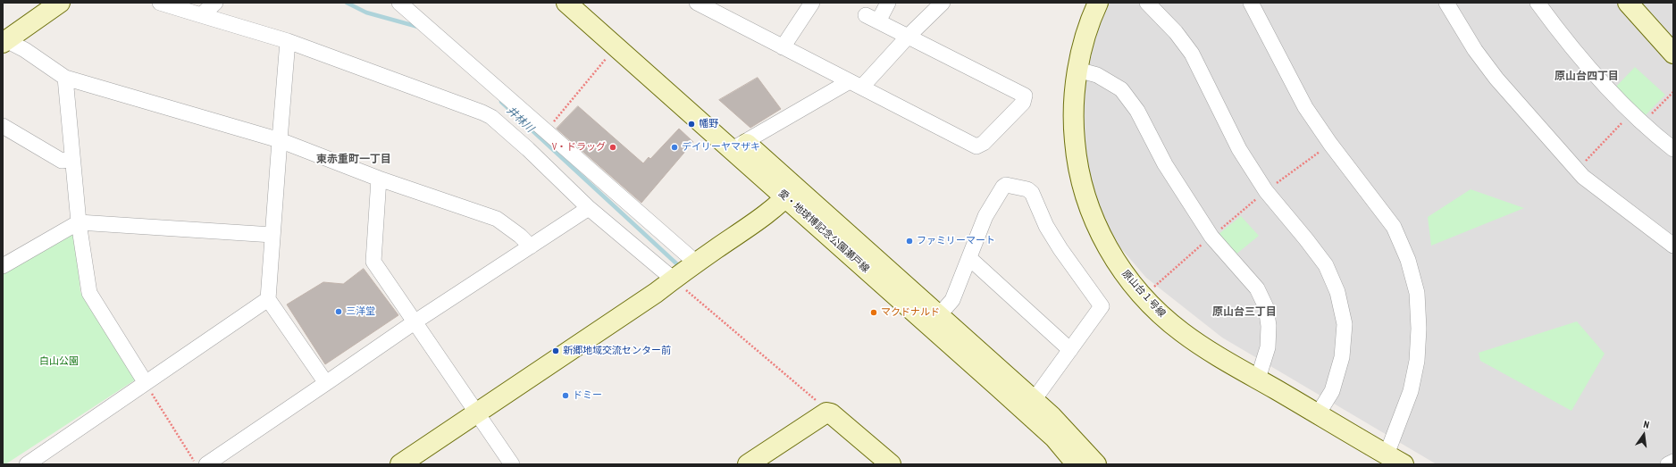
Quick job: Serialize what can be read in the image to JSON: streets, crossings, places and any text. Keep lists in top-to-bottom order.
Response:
{
  "streets": {
    "street": ["愛・地球博記念公園瀬戸線", "原山台１号線"]
  },
  "districts": ["原山台四丁目", "東赤重町一丁目", "原山台三丁目"],
  "water": ["井林川"],
  "parks": ["白山公園"],
  "places": [
    "幡野",
    "V・ドラッグ",
    "デイリーヤマザキ",
    "ファミリーマート",
    "三洋堂",
    "マクドナルド",
    "新郷地域交流センター前",
    "ドミー"
  ],
  "north": "top"
}
